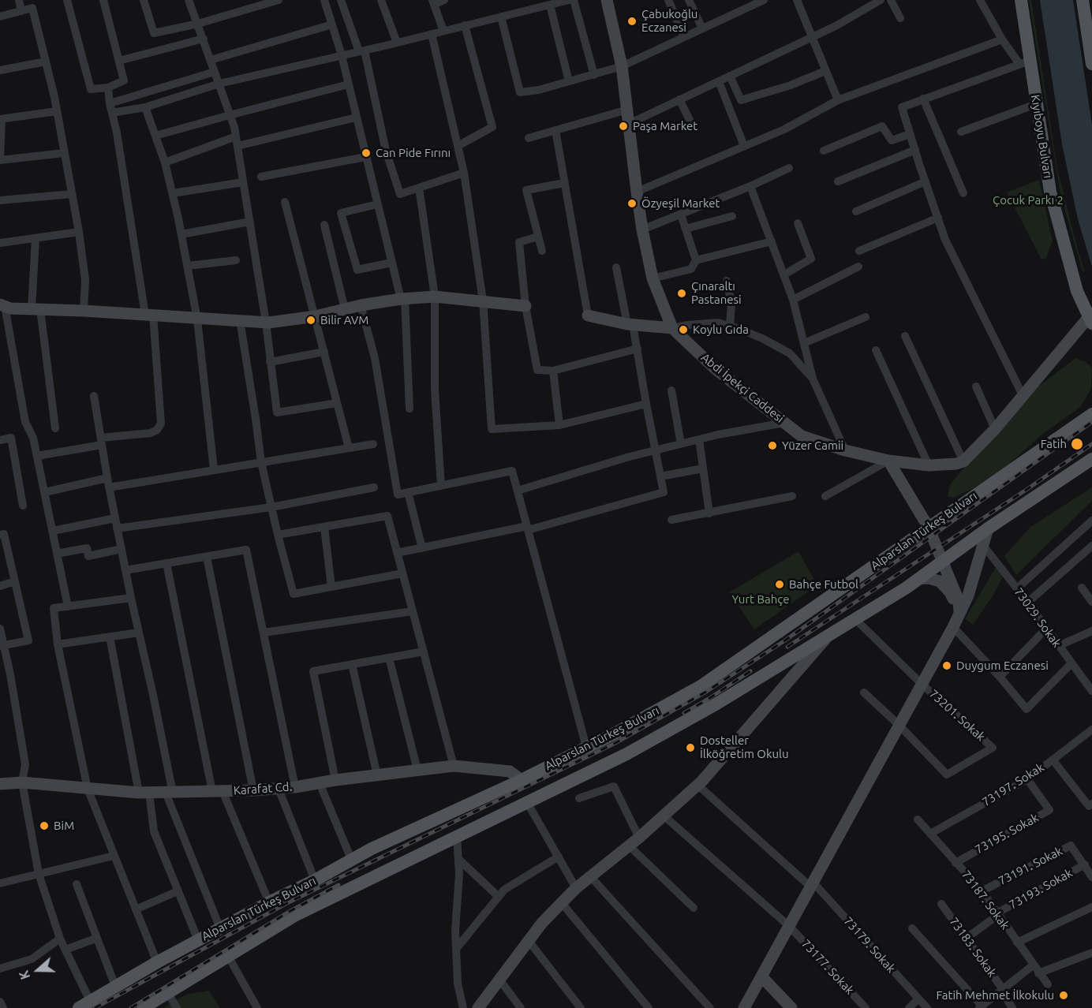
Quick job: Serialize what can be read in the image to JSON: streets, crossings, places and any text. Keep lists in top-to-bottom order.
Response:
{
  "streets": {
    "main road": [
      "Kıyıboyu Bulvarı",
      "Abdi İpekçi Caddesi",
      "Alparslan Türkeş Bulvarı",
      "Karafat Cd."
    ],
    "street": [
      "73029. Sokak",
      "73201. Sokak",
      "73197. Sokak",
      "73195. Sokak",
      "73191. Sokak",
      "73193. Sokak",
      "73187. Sokak",
      "73179. Sokak",
      "73183. Sokak",
      "73177. Sokak"
    ]
  },
  "crossings": [
    ["Alparslan Türkeş Bulvarı", "73201. Sokak"],
    ["Alparslan Türkeş Bulvarı", "Karafat Cd."],
    ["73197. Sokak", "73195. Sokak"],
    ["73197. Sokak", "73187. Sokak"],
    ["73195. Sokak", "73187. Sokak"],
    ["73191. Sokak", "73193. Sokak"],
    ["73191. Sokak", "73187. Sokak"],
    ["73193. Sokak", "73187. Sokak"],
    ["73193. Sokak", "73183. Sokak"]
  ],
  "parks": ["Çocuk Parkı 2", "Yurt Bahçe"],
  "places": [
    "Çabukoğlu Eczanesi",
    "Paşa Market",
    "Can Pide Fırını",
    "Özyeşil Market",
    "Çınaraltı Pastanesi",
    "Bilir AVM",
    "Koylu Gıda",
    "Fatih",
    "Yüzer Camii",
    "Bahçe Futbol",
    "Duygum Eczanesi",
    "Dosteller İlköğretim Okulu",
    "BiM",
    "Fatih Mehmet İlkokulu"
  ],
  "north": "left"
}
